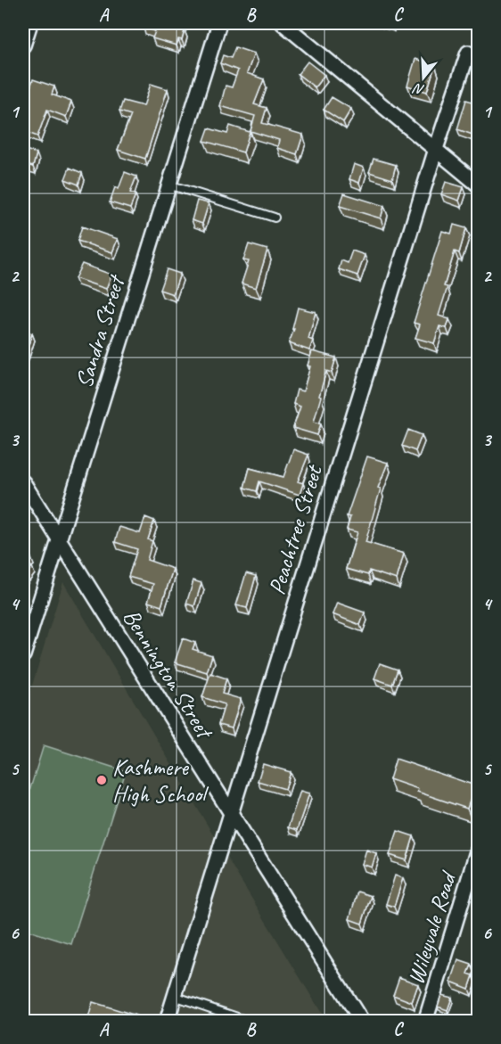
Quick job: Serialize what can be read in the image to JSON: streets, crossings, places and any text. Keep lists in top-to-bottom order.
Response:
{
  "streets": {
    "street": [
      "Sandra Street",
      "Peachtree Street",
      "Bennington Street",
      "Wileyvale Road"
    ]
  },
  "crossings": [
    ["Sandra Street", "Bennington Street"],
    ["Peachtree Street", "Bennington Street"]
  ],
  "places": ["Kashmere High School"],
  "north": "bottom",
  "grid": {
    "columns": ["A", "B", "C"],
    "rows": [
      "1",
      "2",
      "3",
      "4",
      "5",
      "6"
    ]
  }
}
